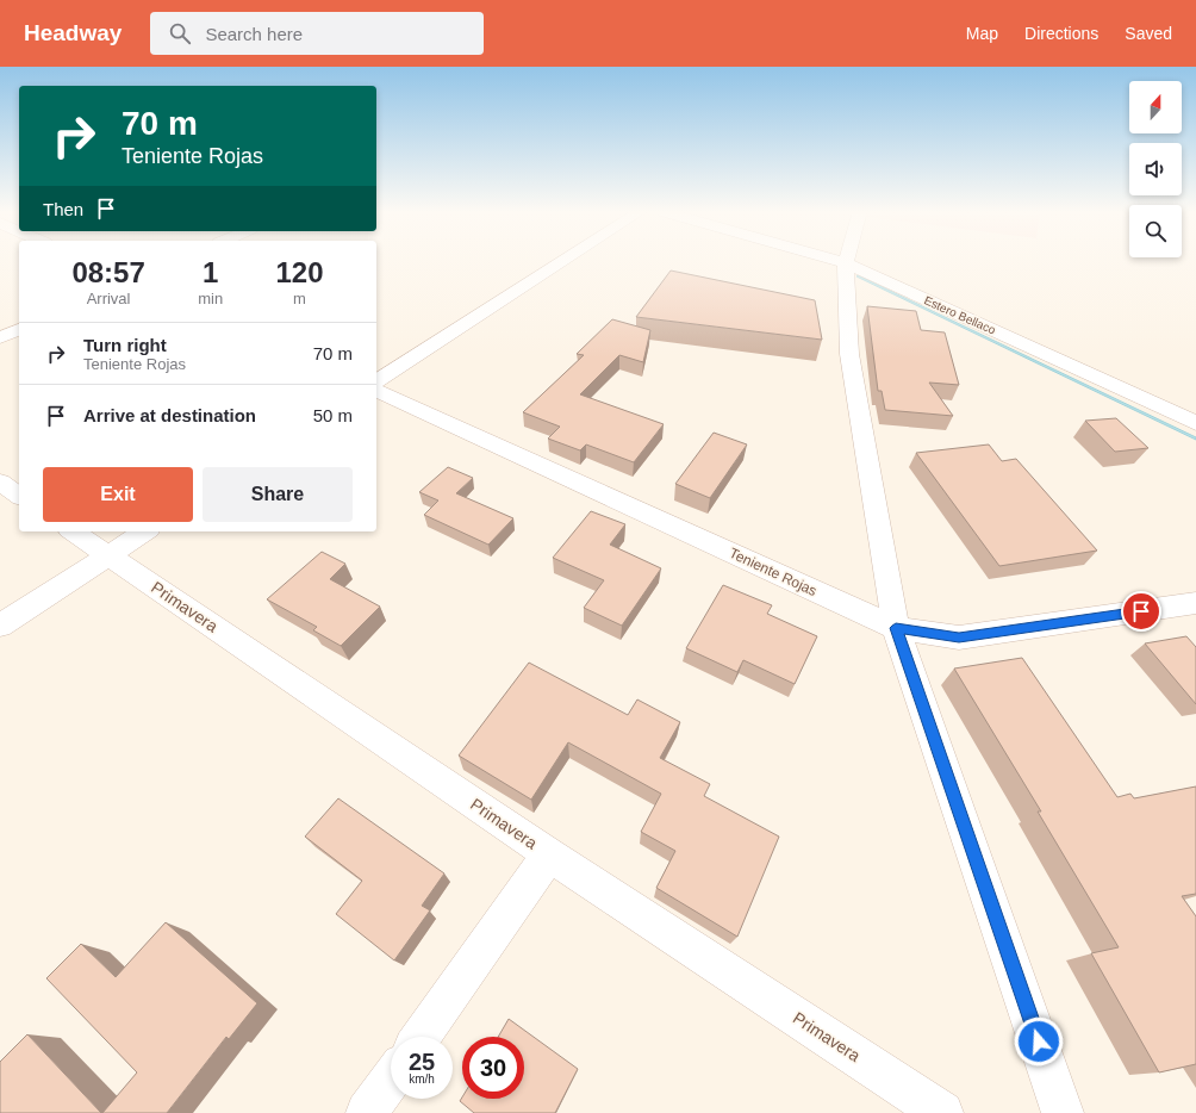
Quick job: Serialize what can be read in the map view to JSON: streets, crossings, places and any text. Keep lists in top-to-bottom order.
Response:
{
  "streets": {
    "street": ["Estero Bellaco", "Teniente Rojas", "Primavera"]
  },
  "north": "top",
  "page": {
    "header": "Headway",
    "search": "Search here",
    "nav": ["Map", "Directions", "Saved"],
    "turn": ["70 m", "Teniente Rojas"],
    "then": "Then",
    "eta": [
      "08:57",
      "Arrival",
      "1",
      "min",
      "120",
      "m"
    ],
    "list": [
      {
        "name": "Turn right",
        "note": "Teniente Rojas",
        "value": "70 m"
      },
      {
        "name": "Arrive at destination",
        "value": "50 m"
      }
    ],
    "buttons": ["Exit", "Share"],
    "speed": "25 km/h",
    "limit": "30"
  }
}
